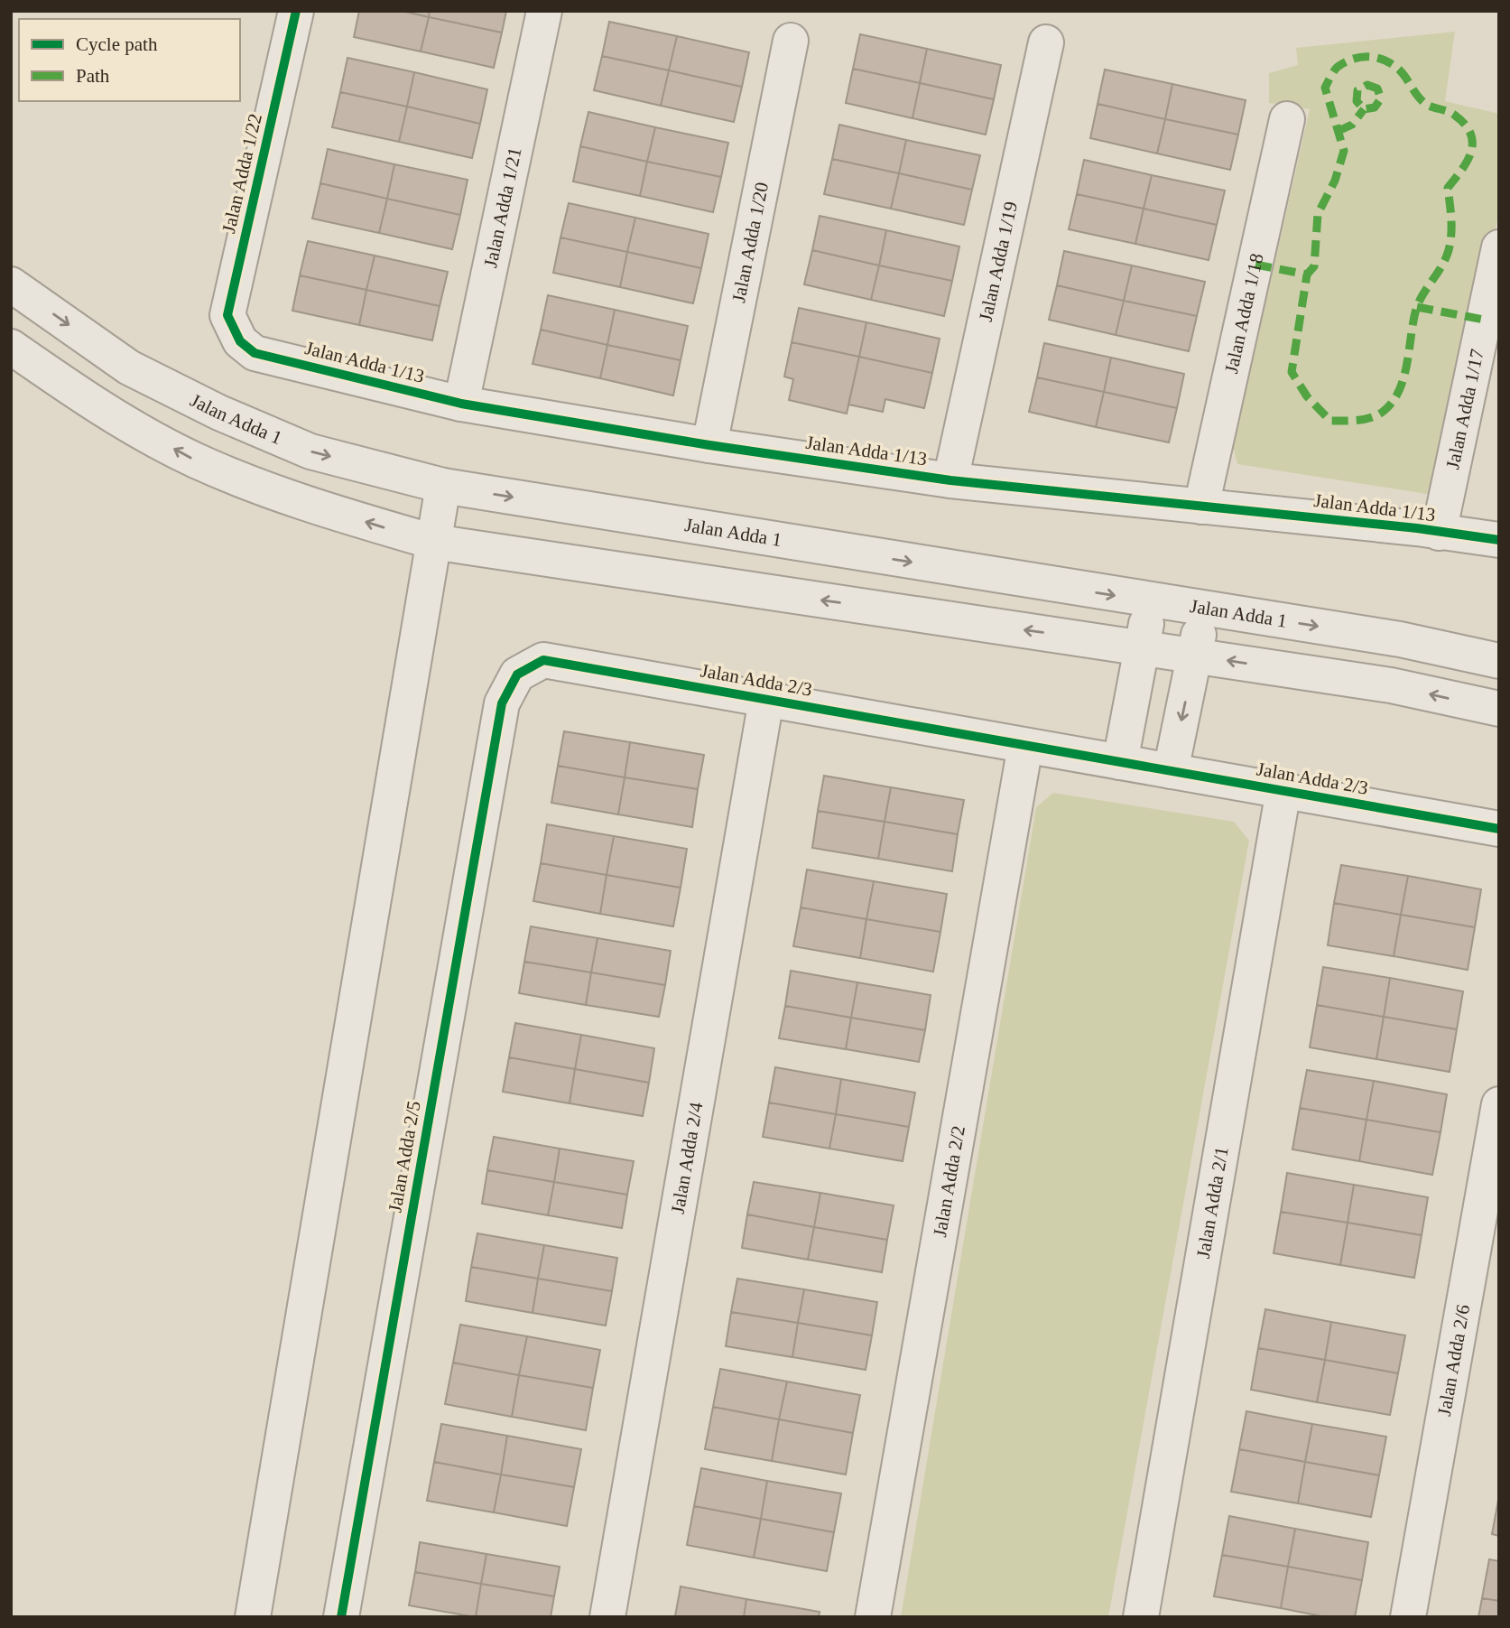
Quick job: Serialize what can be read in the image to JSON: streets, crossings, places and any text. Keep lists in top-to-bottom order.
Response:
{
  "streets": {
    "street": [
      "Jalan Adda 1/22",
      "Jalan Adda 1/21",
      "Jalan Adda 1/20",
      "Jalan Adda 1/19",
      "Jalan Adda 1/18",
      "Jalan Adda 1/13",
      "Jalan Adda 1/17",
      "Jalan Adda 1",
      "Jalan Adda 2/3",
      "Jalan Adda 2/5",
      "Jalan Adda 2/4",
      "Jalan Adda 2/2",
      "Jalan Adda 2/1",
      "Jalan Adda 2/6"
    ]
  },
  "crossings": [
    ["Jalan Adda 1/22", "Jalan Adda 1/13"],
    ["Jalan Adda 1/21", "Jalan Adda 1/13"],
    ["Jalan Adda 1/20", "Jalan Adda 1/13"],
    ["Jalan Adda 1/19", "Jalan Adda 1/13"],
    ["Jalan Adda 1/18", "Jalan Adda 1/13"],
    ["Jalan Adda 1/13", "Jalan Adda 1/17"],
    ["Jalan Adda 2/3", "Jalan Adda 2/5"],
    ["Jalan Adda 2/3", "Jalan Adda 2/4"],
    ["Jalan Adda 2/3", "Jalan Adda 2/2"],
    ["Jalan Adda 2/3", "Jalan Adda 2/1"]
  ],
  "legend": ["Cycle path", "Path"]
}
